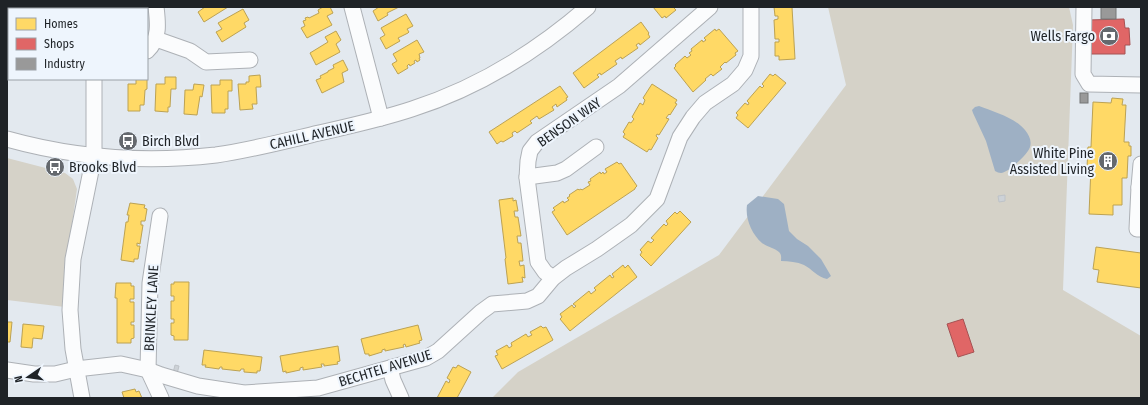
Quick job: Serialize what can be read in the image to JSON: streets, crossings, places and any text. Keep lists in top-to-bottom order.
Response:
{
  "streets": {
    "street": [
      "BENSON WAY",
      "CAHILL AVENUE",
      "BRINKLEY LANE",
      "BECHTEL AVENUE"
    ]
  },
  "crossings": [
    ["BENSON WAY", "BECHTEL AVENUE"],
    ["BRINKLEY LANE", "BECHTEL AVENUE"]
  ],
  "places": {
    "bank": ["Wells Fargo"],
    "bus stop": ["Birch Blvd", "Brooks Blvd"],
    "building": ["White Pine Assisted Living"]
  },
  "legend": ["Homes", "Shops", "Industry"],
  "north": "left"
}
